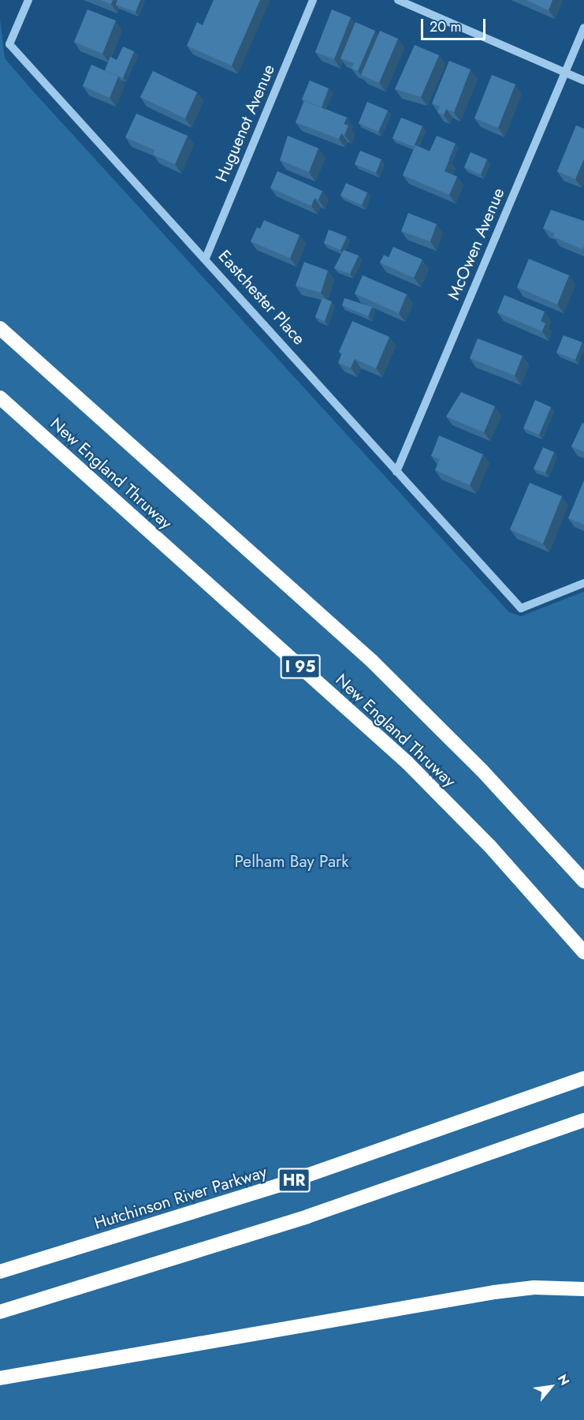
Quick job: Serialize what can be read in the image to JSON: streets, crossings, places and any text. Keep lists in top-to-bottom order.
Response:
{
  "streets": {
    "highway": [
      "New England Thruway",
      "I 95",
      "HR",
      "Hutchinson River Parkway"
    ],
    "street": ["Huguenot Avenue", "McOwen Avenue", "Eastchester Place"]
  },
  "crossings": [
    ["Huguenot Avenue", "Eastchester Place"],
    ["McOwen Avenue", "Eastchester Place"]
  ],
  "parks": ["Pelham Bay Park"],
  "scale_bar": "20 m",
  "north": "top right"
}
